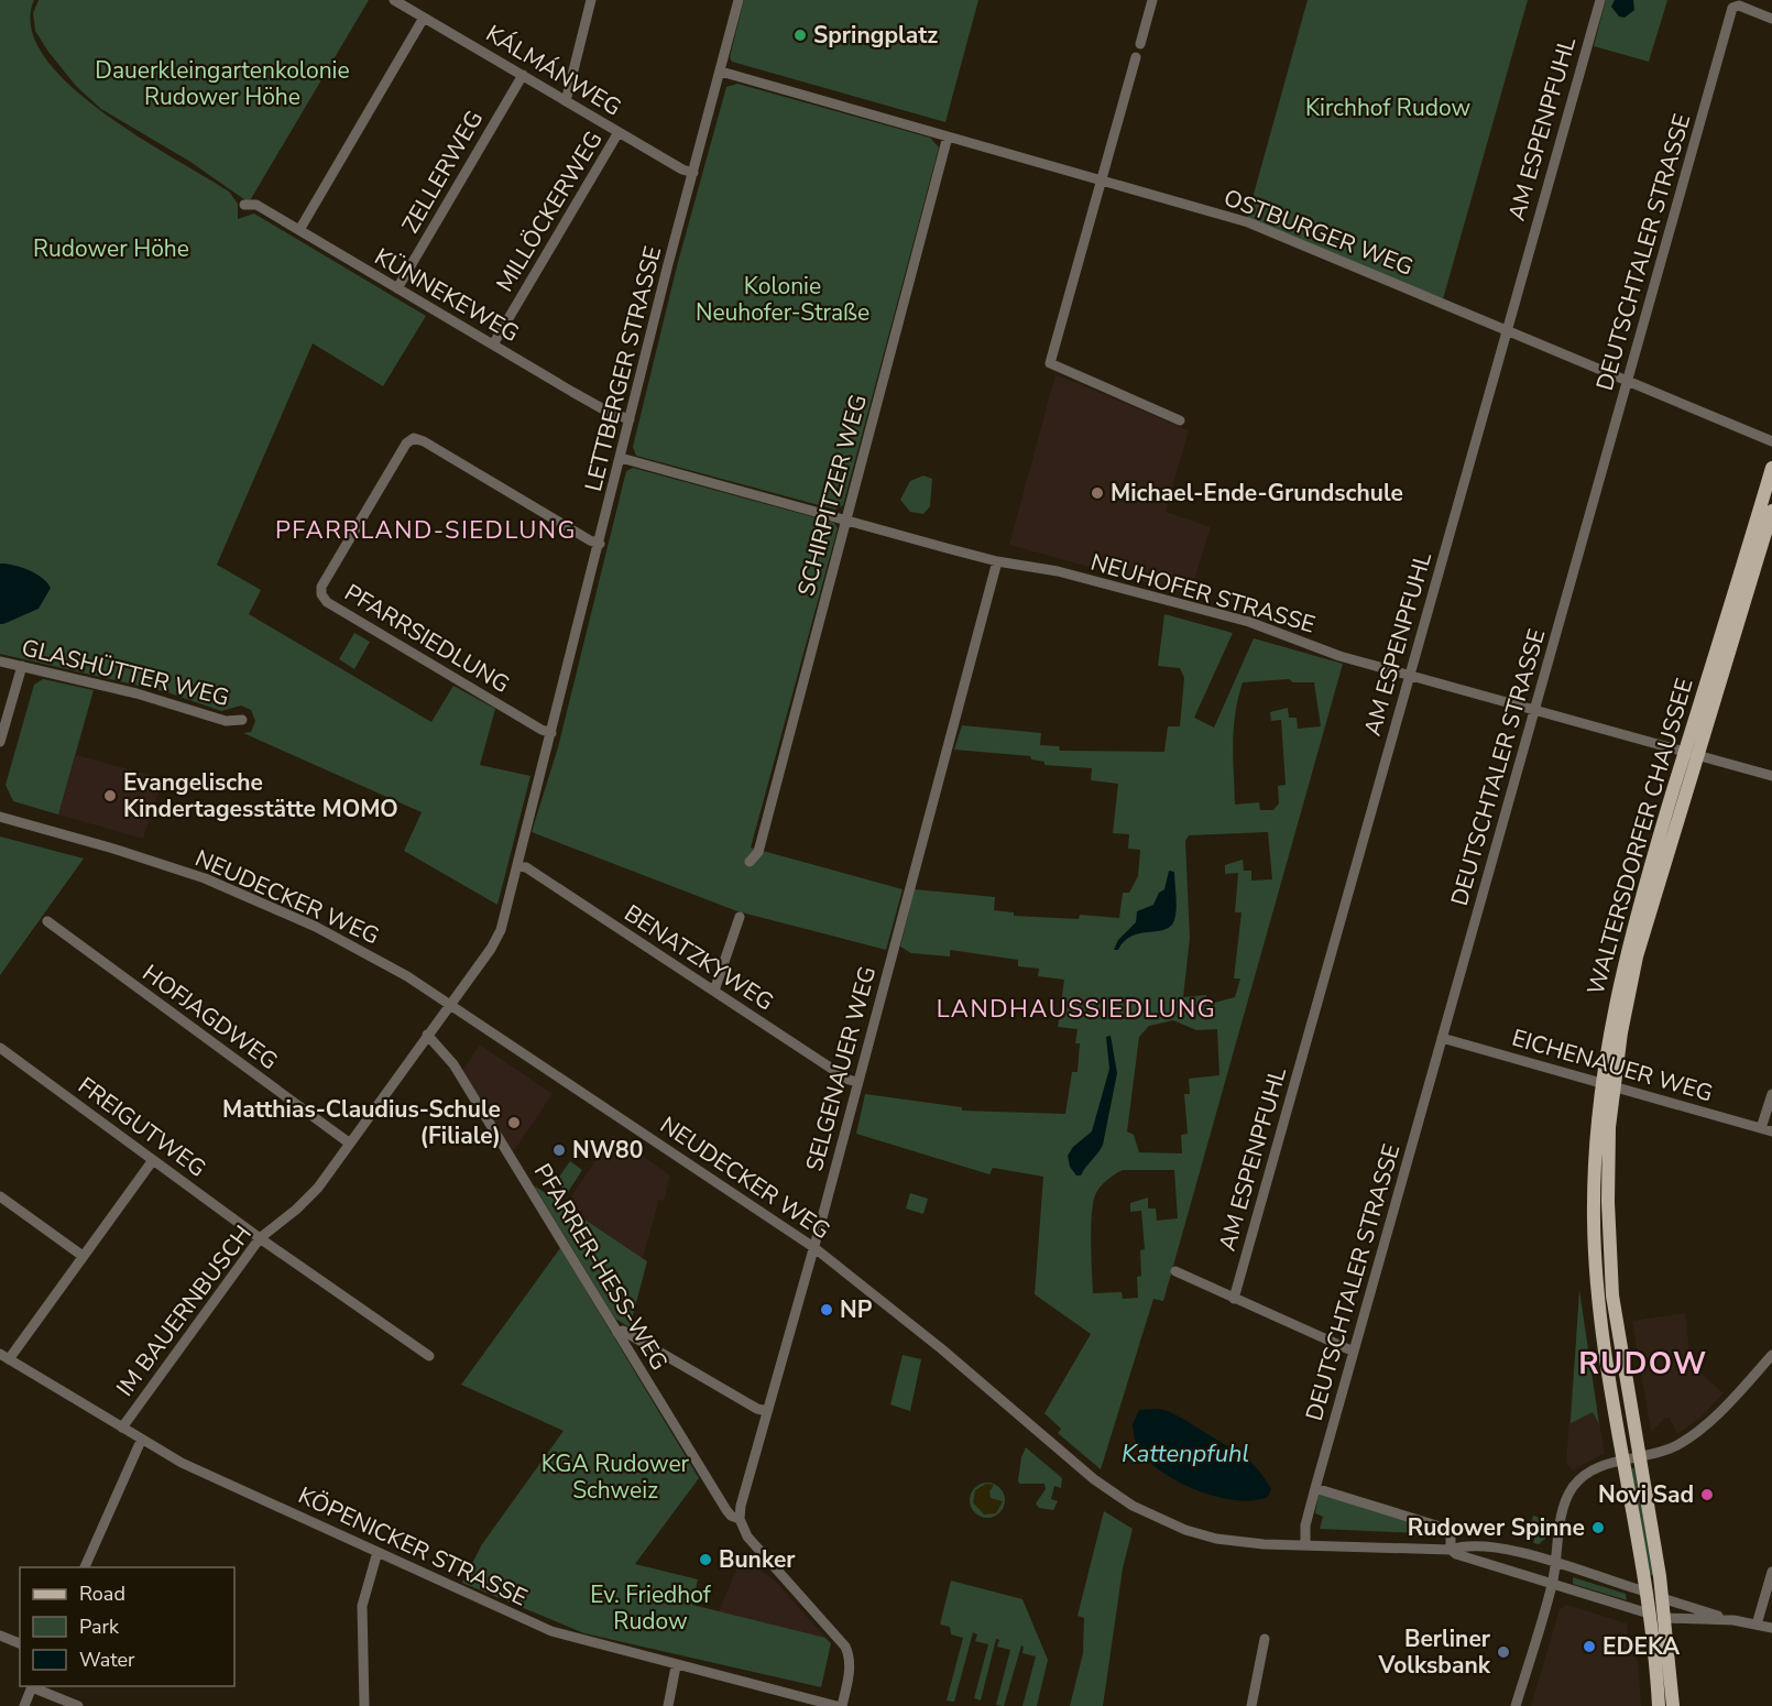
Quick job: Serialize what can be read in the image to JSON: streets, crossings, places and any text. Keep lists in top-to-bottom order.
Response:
{
  "streets": {
    "main road": ["WALTERSDORFER CHAUSSEE"],
    "street": [
      "KÁLMÁNWEG",
      "AM ESPENPFUHL",
      "ZELLERWEG",
      "MILLÖCKERWEG",
      "OSTBURGER WEG",
      "DEUTSCHTALER STRASSE",
      "KÜNNEKEWEG",
      "LETTBERGER STRASSE",
      "SCHIRPITZER WEG",
      "NEUHOFER STRASSE",
      "PFARRSIEDLUNG",
      "GLASHÜTTER WEG",
      "NEUDECKER WEG",
      "BENATZKYWEG",
      "HOFJAGDWEG",
      "EICHENAUER WEG",
      "SELGENAUER WEG",
      "FREIGUTWEG",
      "PFARRER-HESS-WEG",
      "IM BAUERNBUSCH",
      "KÖPENICKER STRASSE"
    ]
  },
  "crossings": [
    ["KÁLMÁNWEG", "ZELLERWEG"],
    ["KÁLMÁNWEG", "MILLÖCKERWEG"],
    ["KÁLMÁNWEG", "LETTBERGER STRASSE"],
    ["AM ESPENPFUHL", "OSTBURGER WEG"],
    ["AM ESPENPFUHL", "NEUHOFER STRASSE"],
    ["ZELLERWEG", "KÜNNEKEWEG"],
    ["MILLÖCKERWEG", "KÜNNEKEWEG"],
    ["OSTBURGER WEG", "DEUTSCHTALER STRASSE"],
    ["OSTBURGER WEG", "LETTBERGER STRASSE"],
    ["OSTBURGER WEG", "SCHIRPITZER WEG"],
    ["DEUTSCHTALER STRASSE", "NEUHOFER STRASSE"],
    ["DEUTSCHTALER STRASSE", "NEUDECKER WEG"],
    ["DEUTSCHTALER STRASSE", "EICHENAUER WEG"],
    ["KÜNNEKEWEG", "LETTBERGER STRASSE"],
    ["LETTBERGER STRASSE", "NEUHOFER STRASSE"],
    ["LETTBERGER STRASSE", "PFARRSIEDLUNG"],
    ["LETTBERGER STRASSE", "NEUDECKER WEG"],
    ["LETTBERGER STRASSE", "BENATZKYWEG"],
    ["LETTBERGER STRASSE", "IM BAUERNBUSCH"],
    ["SCHIRPITZER WEG", "NEUHOFER STRASSE"],
    ["NEUHOFER STRASSE", "WALTERSDORFER CHAUSSEE"],
    ["NEUHOFER STRASSE", "SELGENAUER WEG"],
    ["WALTERSDORFER CHAUSSEE", "NEUDECKER WEG"],
    ["WALTERSDORFER CHAUSSEE", "EICHENAUER WEG"],
    ["NEUDECKER WEG", "SELGENAUER WEG"],
    ["NEUDECKER WEG", "IM BAUERNBUSCH"],
    ["BENATZKYWEG", "SELGENAUER WEG"],
    ["HOFJAGDWEG", "IM BAUERNBUSCH"],
    ["SELGENAUER WEG", "PFARRER-HESS-WEG"],
    ["FREIGUTWEG", "IM BAUERNBUSCH"],
    ["PFARRER-HESS-WEG", "IM BAUERNBUSCH"],
    ["IM BAUERNBUSCH", "KÖPENICKER STRASSE"]
  ],
  "districts": ["PFARRLAND-SIEDLUNG", "LANDHAUSSIEDLUNG", "RUDOW"],
  "water": ["Kattenpfuhl"],
  "parks": [
    "Dauerkleingartenkolonie Rudower Höhe",
    "Kirchhof Rudow",
    "Rudower Höhe",
    "Kolonie Neuhofer-Straße",
    "KGA Rudower Schweiz",
    "Ev. Friedhof Rudow"
  ],
  "places": [
    "Springplatz",
    "Michael-Ende-Grundschule",
    "Evangelische Kindertagesstätte MOMO",
    "Matthias-Claudius-Schule (Filiale)",
    "NW80",
    "NP",
    "Novi Sad",
    "Rudower Spinne",
    "Bunker",
    "EDEKA",
    "Berliner Volksbank"
  ],
  "legend": ["Road", "Park", "Water"]
}
